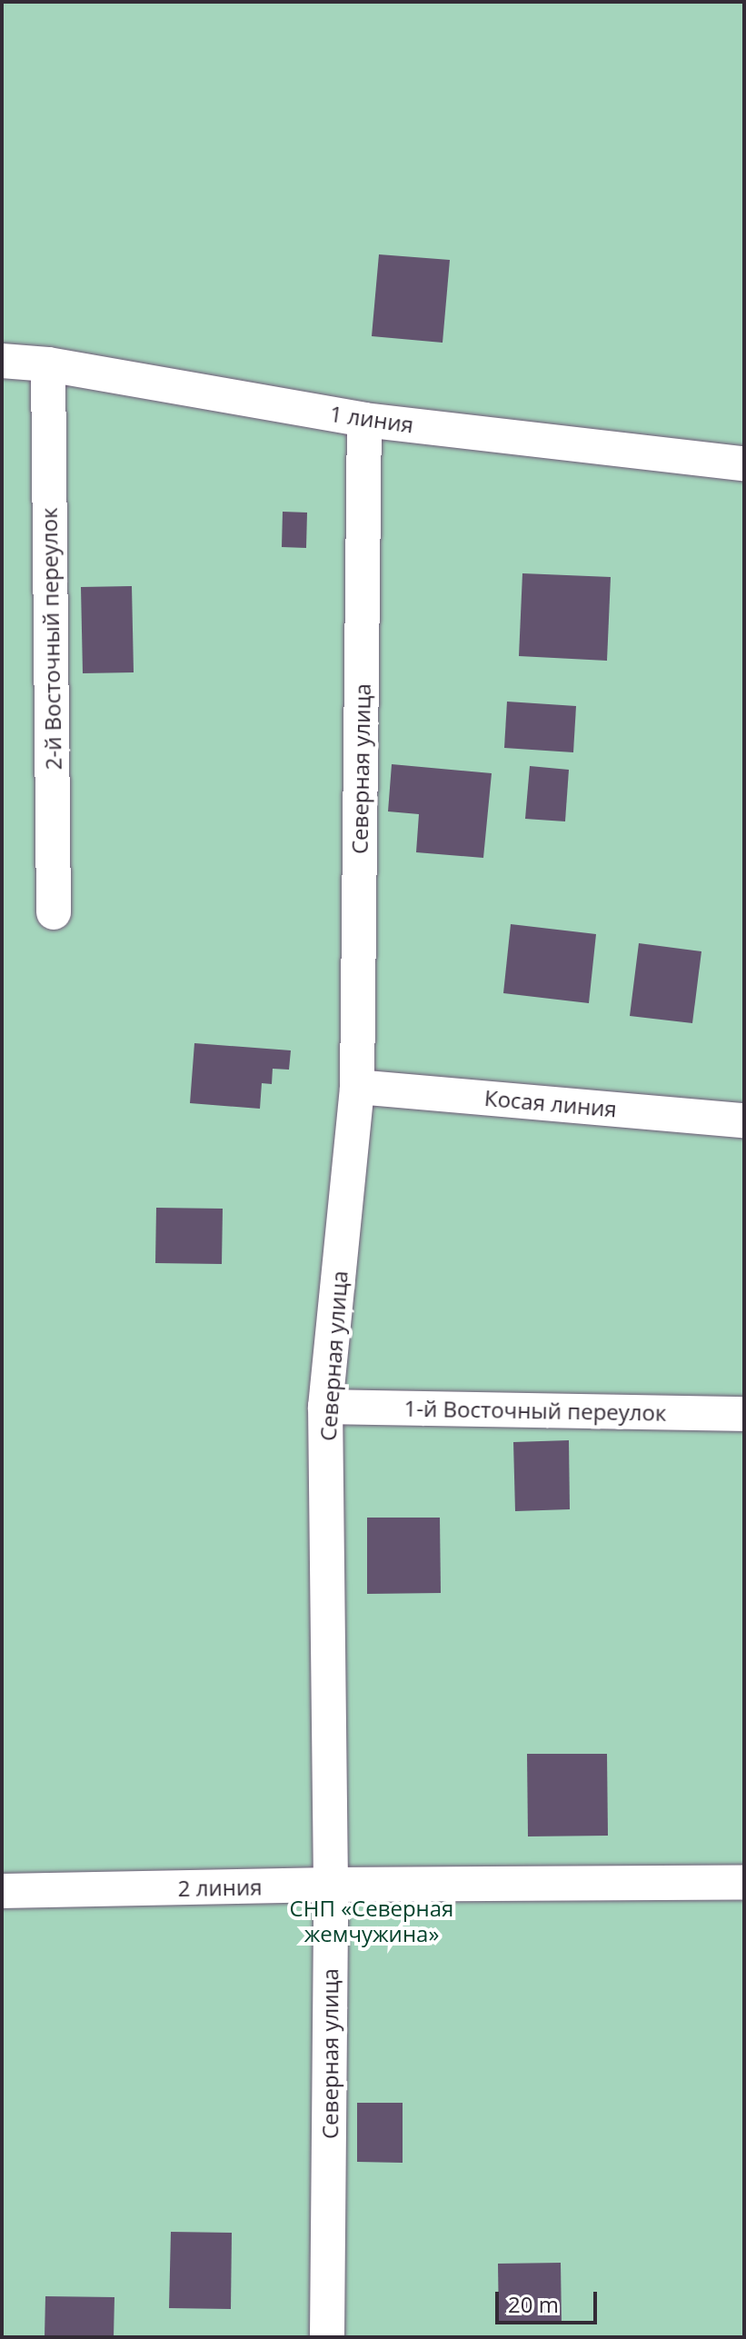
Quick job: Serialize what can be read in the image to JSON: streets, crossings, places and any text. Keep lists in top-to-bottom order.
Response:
{
  "streets": {
    "street": [
      "1 линия",
      "2-й Восточный переулок",
      "Северная улица",
      "Косая линия",
      "1-й Восточный переулок",
      "2 линия"
    ]
  },
  "crossings": [
    ["1 линия", "2-й Восточный переулок"],
    ["1 линия", "Северная улица"],
    ["Северная улица", "Косая линия"],
    ["Северная улица", "1-й Восточный переулок"],
    ["Северная улица", "2 линия"]
  ],
  "parks": ["СНП «Северная жемчужина»"],
  "scale_bar": "20 m"
}
